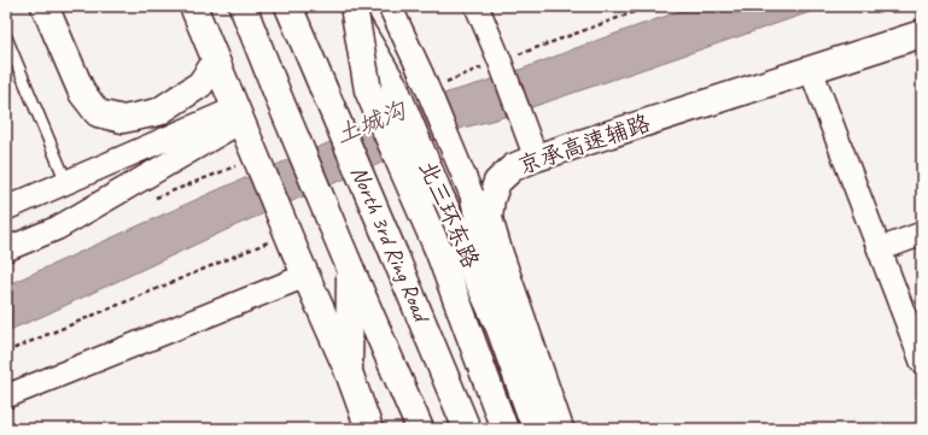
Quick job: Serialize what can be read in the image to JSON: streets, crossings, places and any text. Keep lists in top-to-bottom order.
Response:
{
  "streets": {
    "main road": ["京承高速辅路", "北三环东路", "North 3rd Ring Road"]
  },
  "water": ["土城沟"]
}
